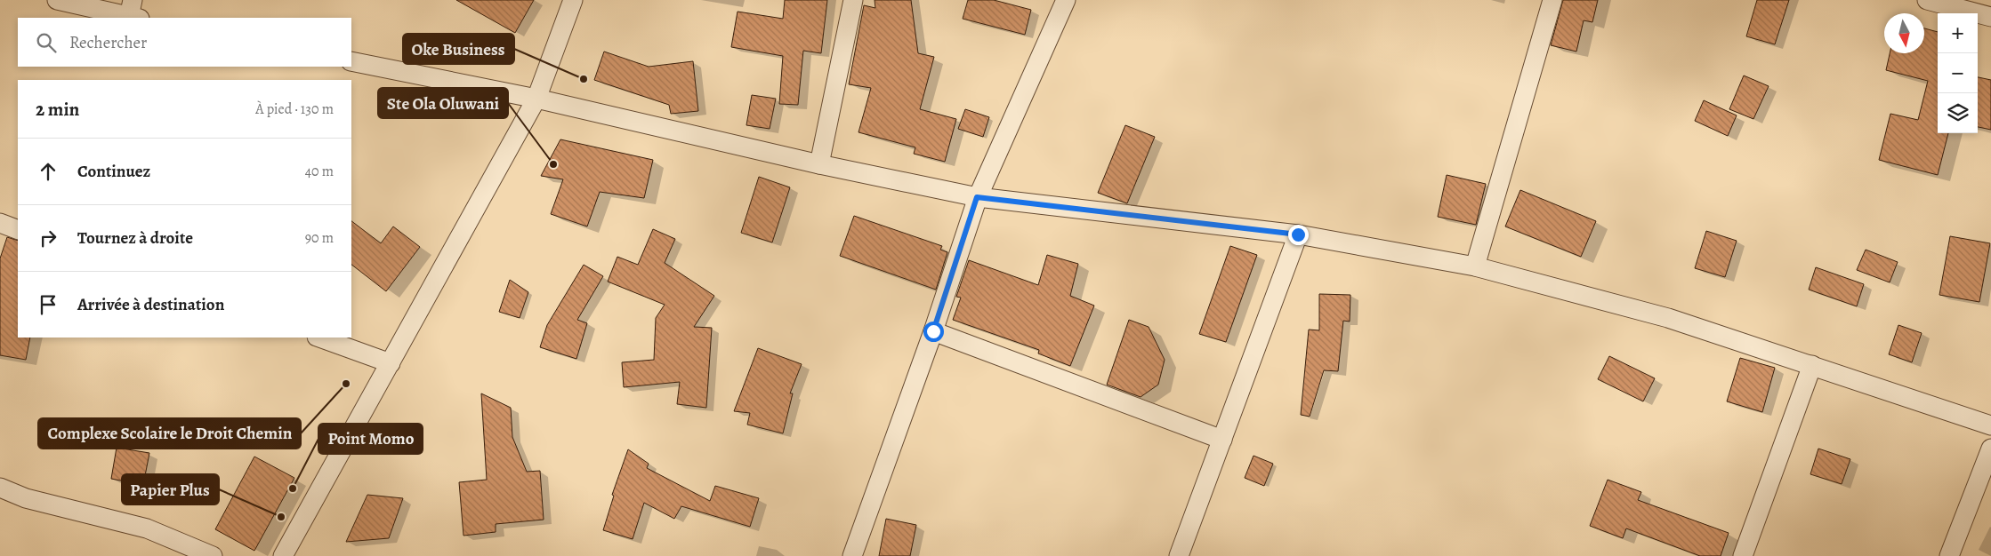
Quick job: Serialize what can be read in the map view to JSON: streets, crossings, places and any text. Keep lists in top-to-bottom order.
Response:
{
  "places": [
    "Oke Business",
    "Ste Ola Oluwani",
    "Complexe Scolaire le Droit Chemin",
    "Point Momo",
    "Papier Plus"
  ],
  "north": "bottom",
  "page": {
    "map_buttons": ["+", "−"],
    "search": "Rechercher",
    "heading": ["2 min", "À pied · 130 m"],
    "list": [
      ["Continuez", "40 m"],
      ["Tournez à droite", "90 m"],
      "Arrivée à destination"
    ]
  }
}
